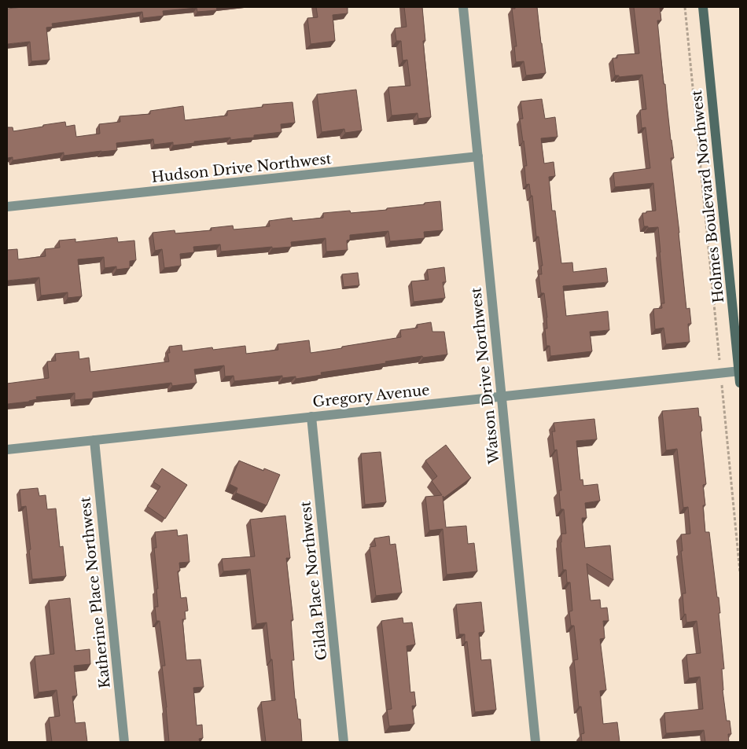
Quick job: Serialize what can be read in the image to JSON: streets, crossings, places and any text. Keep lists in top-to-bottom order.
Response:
{
  "streets": {
    "street": [
      "Hudson Drive Northwest",
      "Holmes Boulevard Northwest",
      "Watson Drive Northwest",
      "Gregory Avenue",
      "Gilda Place Northwest",
      "Katherine Place Northwest"
    ]
  },
  "crossings": [
    ["Hudson Drive Northwest", "Watson Drive Northwest"],
    ["Holmes Boulevard Northwest", "Gregory Avenue"],
    ["Watson Drive Northwest", "Gregory Avenue"],
    ["Gregory Avenue", "Gilda Place Northwest"],
    ["Gregory Avenue", "Katherine Place Northwest"]
  ]
}
